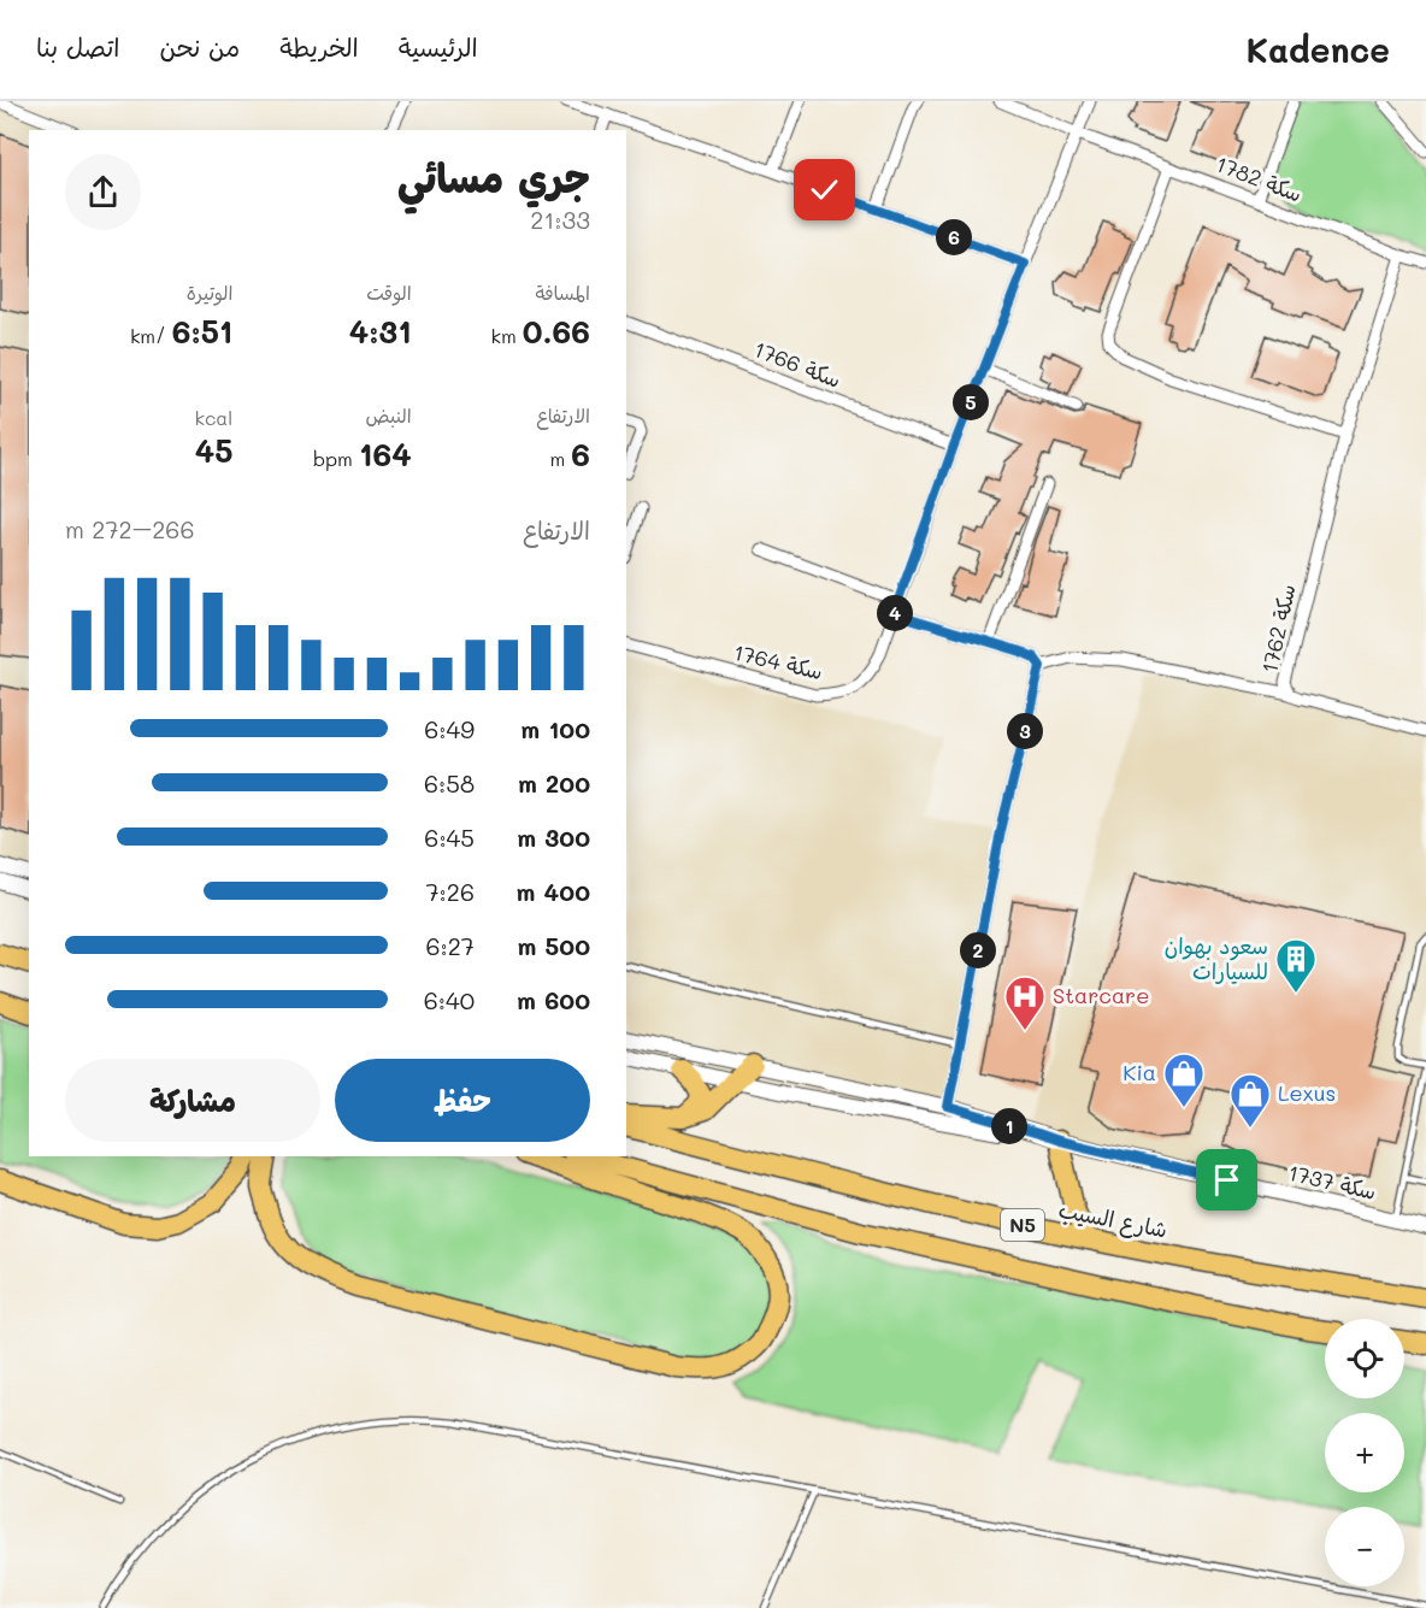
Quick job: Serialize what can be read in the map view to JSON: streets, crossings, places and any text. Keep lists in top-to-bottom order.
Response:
{
  "streets": {
    "highway": ["شارع السيب", "N5"],
    "street": [
      "سكة 1782",
      "سكة 1766",
      "سكة 1762",
      "سكة 1764",
      "سكة 1737"
    ]
  },
  "crossings": [
    ["سكة 1782", "سكة 1762"],
    ["سكة 1782", "سكة 1764"],
    ["سكة 1766", "سكة 1764"]
  ],
  "places": {
    "building": ["سعود بهوان للسيارات"],
    "hospital": ["Starcare"],
    "shop": ["Kia", "Lexus"]
  },
  "page": {
    "header": "Kadence",
    "nav": [
      "الرئيسية",
      "الخريطة",
      "من نحن",
      "اتصل بنا"
    ],
    "heading": ["جري مسائي", "21:33"],
    "pins": [
      "6",
      "5",
      "4",
      "3",
      "2",
      "1"
    ],
    "stats": [
      ["المسافة", "0.66 km"],
      ["الوقت", "4:31"],
      ["الوتيرة", "6:51 /km"],
      ["الارتفاع", "6 m"],
      ["النبض", "164 bpm"],
      ["kcal", "45"]
    ],
    "chart": ["الارتفاع", "266–272 m"],
    "list": [
      {
        "name": "100 m",
        "note": "6:49"
      },
      {
        "name": "200 m",
        "note": "6:58"
      },
      {
        "name": "300 m",
        "note": "6:45"
      },
      {
        "name": "400 m",
        "note": "7:26"
      },
      {
        "name": "500 m",
        "note": "6:27"
      },
      {
        "name": "600 m",
        "note": "6:40"
      }
    ],
    "buttons": ["حفظ", "مشاركة"],
    "map_buttons": ["+", "−"]
  }
}
